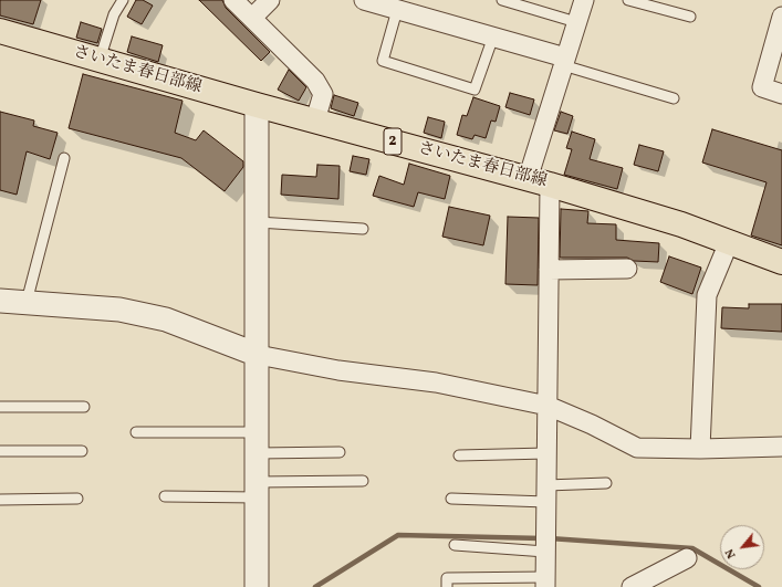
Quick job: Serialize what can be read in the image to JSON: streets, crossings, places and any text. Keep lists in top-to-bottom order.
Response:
{
  "streets": {
    "main road": ["さいたま春日部線", "2"]
  },
  "north": "bottom left"
}
